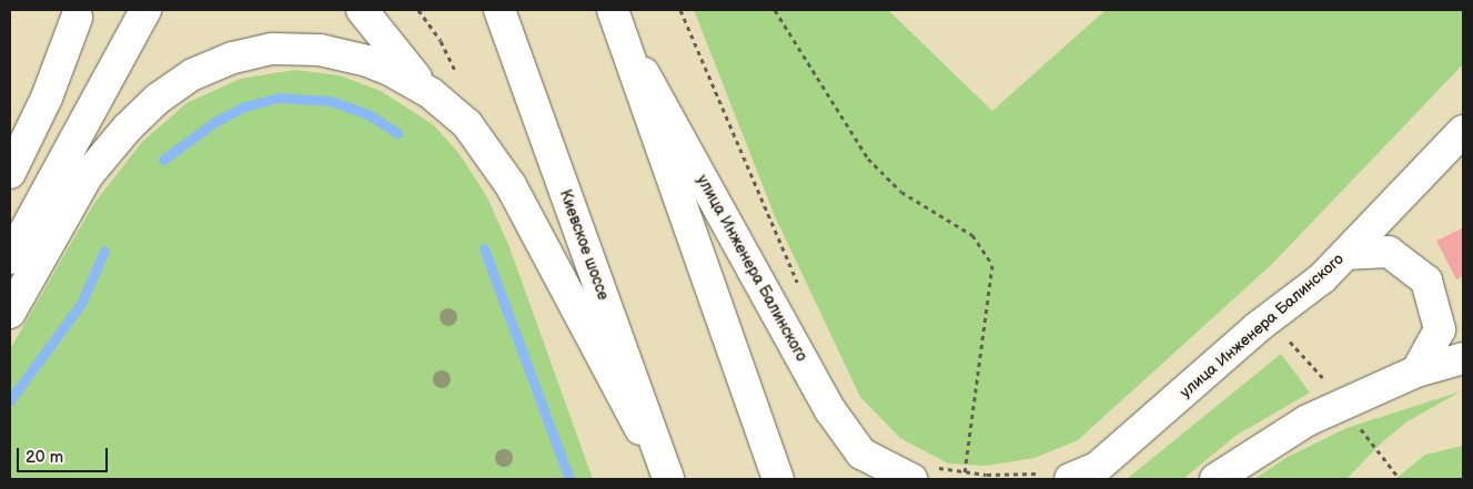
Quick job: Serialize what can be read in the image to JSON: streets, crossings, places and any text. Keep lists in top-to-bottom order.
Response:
{
  "streets": {
    "main road": ["Киевское шоссе", "улица Инженера Балинского"]
  },
  "scale_bar": "20 m"
}
